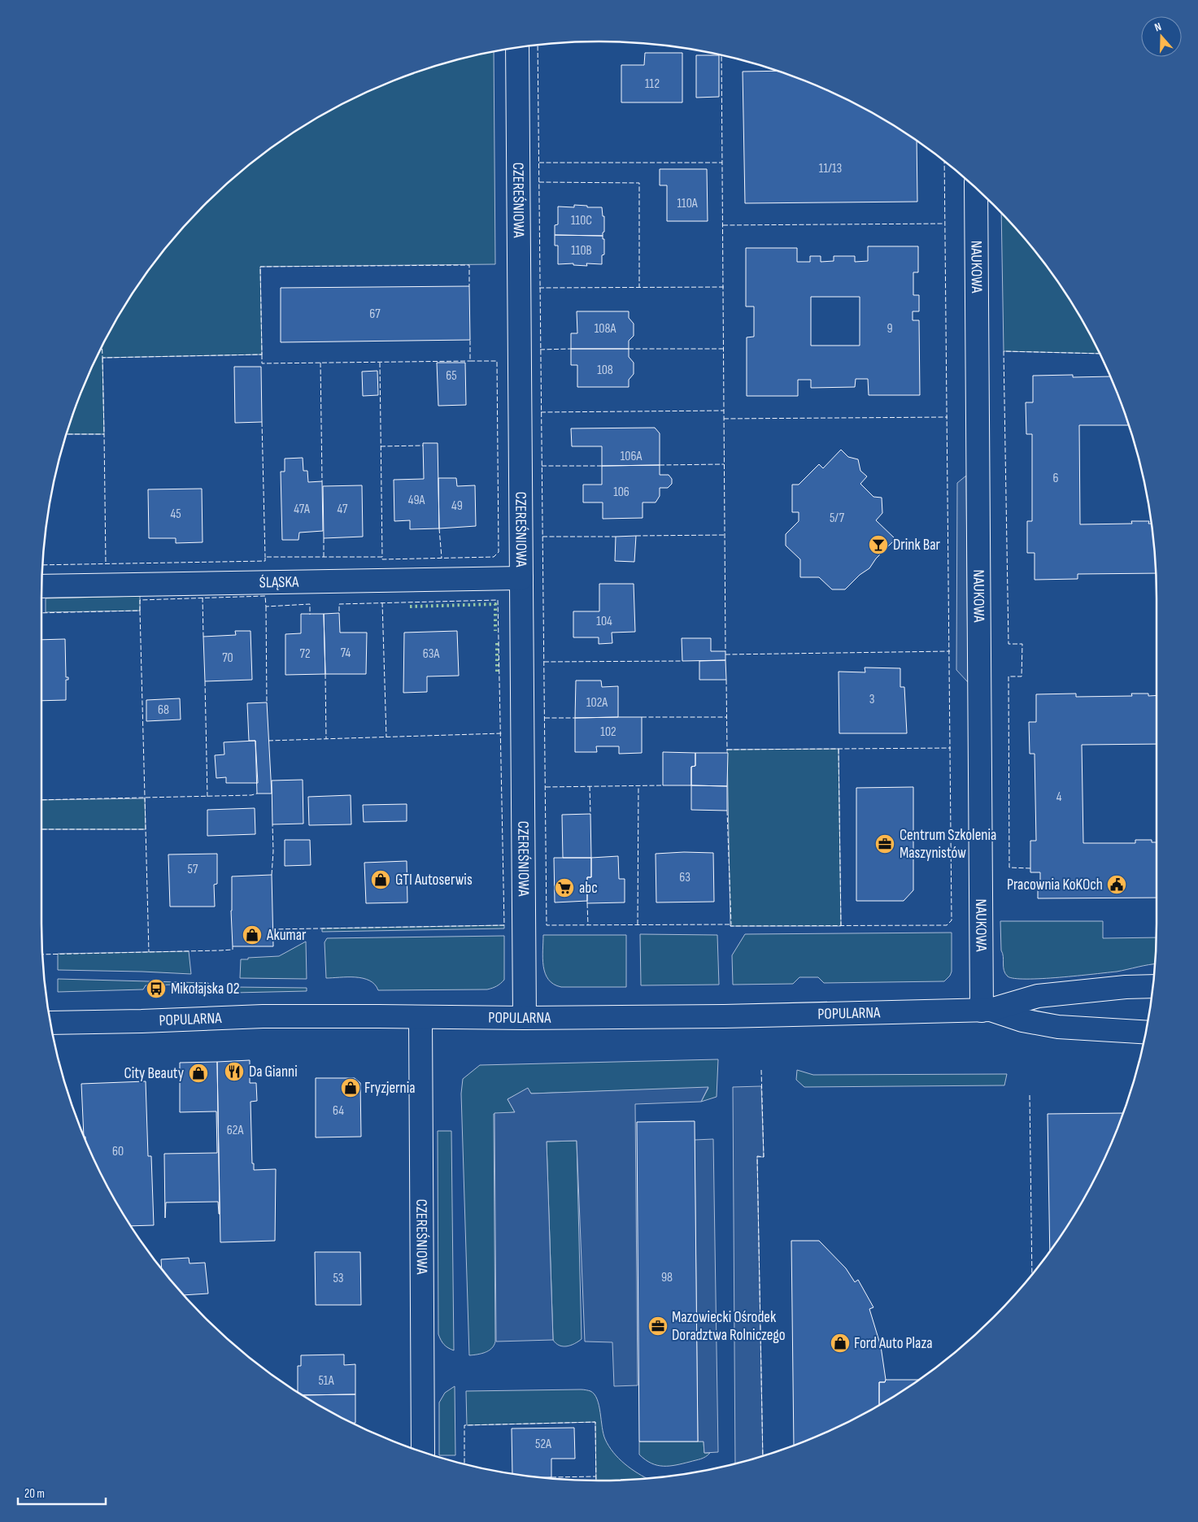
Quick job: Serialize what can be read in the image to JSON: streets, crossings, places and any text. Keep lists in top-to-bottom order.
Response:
{
  "streets": {
    "street": [
      "CZEREŚNIOWA",
      "NAUKOWA",
      "ŚLĄSKA",
      "POPULARNA"
    ]
  },
  "crossings": [
    ["CZEREŚNIOWA", "ŚLĄSKA"],
    ["CZEREŚNIOWA", "POPULARNA"],
    ["NAUKOWA", "POPULARNA"]
  ],
  "places": {
    "bar": ["Drink Bar"],
    "office": ["Centrum Szkolenia Maszynistów", "Mazowiecki Ośrodek Doradztwa Rolniczego"],
    "shop": [
      "GTI Autoserwis",
      "Akumar",
      "City Beauty",
      "Fryzjernia",
      "Ford Auto Plaza"
    ],
    "public building": ["Pracownia KoKOch"],
    "supermarket": ["abc"],
    "bus stop": ["Mikołajska 02"],
    "restaurant": ["Da Gianni"]
  },
  "house_numbers": [
    "112",
    "11/13",
    "110A",
    "110C",
    "110B",
    "67",
    "108A",
    "9",
    "108",
    "65",
    "106A",
    "6",
    "106",
    "49A",
    "49",
    "47A",
    "47",
    "45",
    "5/7",
    "104",
    "74",
    "72",
    "63A",
    "70",
    "3",
    "102A",
    "68",
    "102",
    "4",
    "57",
    "63",
    "64",
    "62A",
    "60",
    "98",
    "53",
    "51A",
    "52A"
  ],
  "scale_bar": "20 m",
  "north": "top"
}
